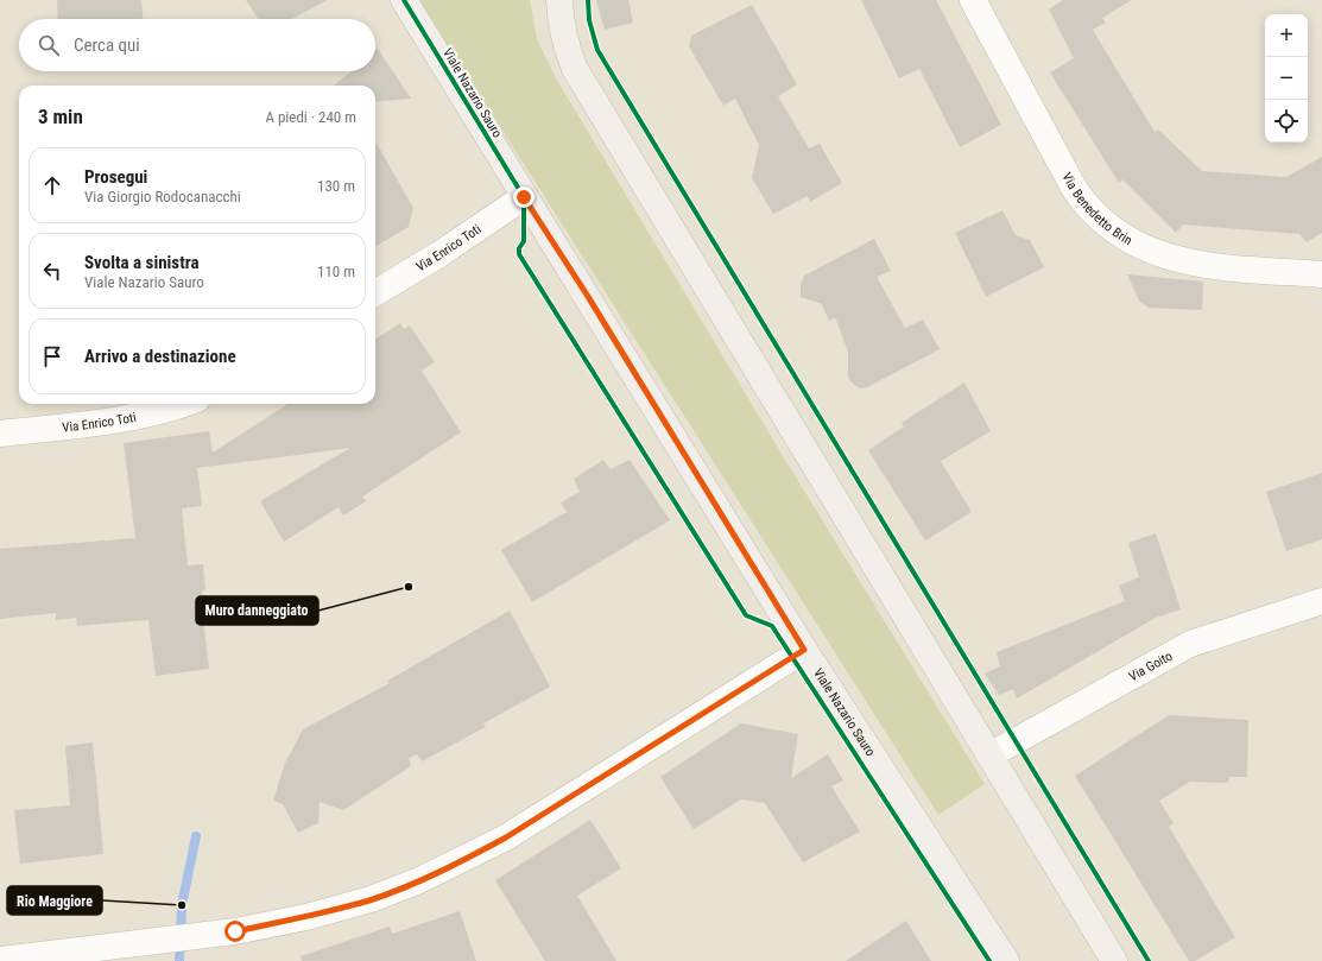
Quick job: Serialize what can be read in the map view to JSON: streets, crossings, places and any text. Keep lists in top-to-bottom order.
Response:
{
  "streets": {
    "main road": ["Viale Nazario Sauro"],
    "street": ["Via Benedetto Brin", "Via Enrico Toti", "Via Goito"]
  },
  "crossings": [
    ["Viale Nazario Sauro", "Via Enrico Toti"]
  ],
  "places": ["Muro danneggiato", "Rio Maggiore"],
  "page": {
    "map_buttons": ["+", "−"],
    "search": "Cerca qui",
    "heading": ["3 min", "A piedi · 240 m"],
    "list": [
      ["Prosegui", "Via Giorgio Rodocanacchi", "130 m"],
      ["Svolta a sinistra", "Viale Nazario Sauro", "110 m"],
      "Arrivo a destinazione"
    ]
  }
}
